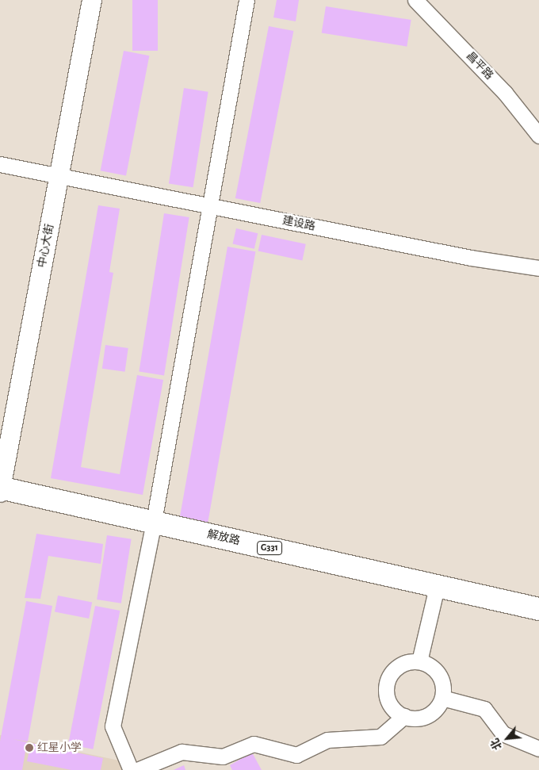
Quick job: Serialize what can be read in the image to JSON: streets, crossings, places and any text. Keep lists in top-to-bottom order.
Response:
{
  "streets": {
    "highway": ["解放路", "G331"],
    "street": ["昌平路", "建设路", "中心大街"]
  },
  "crossings": [
    ["建设路", "中心大街"],
    ["中心大街", "解放路"]
  ],
  "places": ["红星小学"],
  "north": "bottom left"
}
